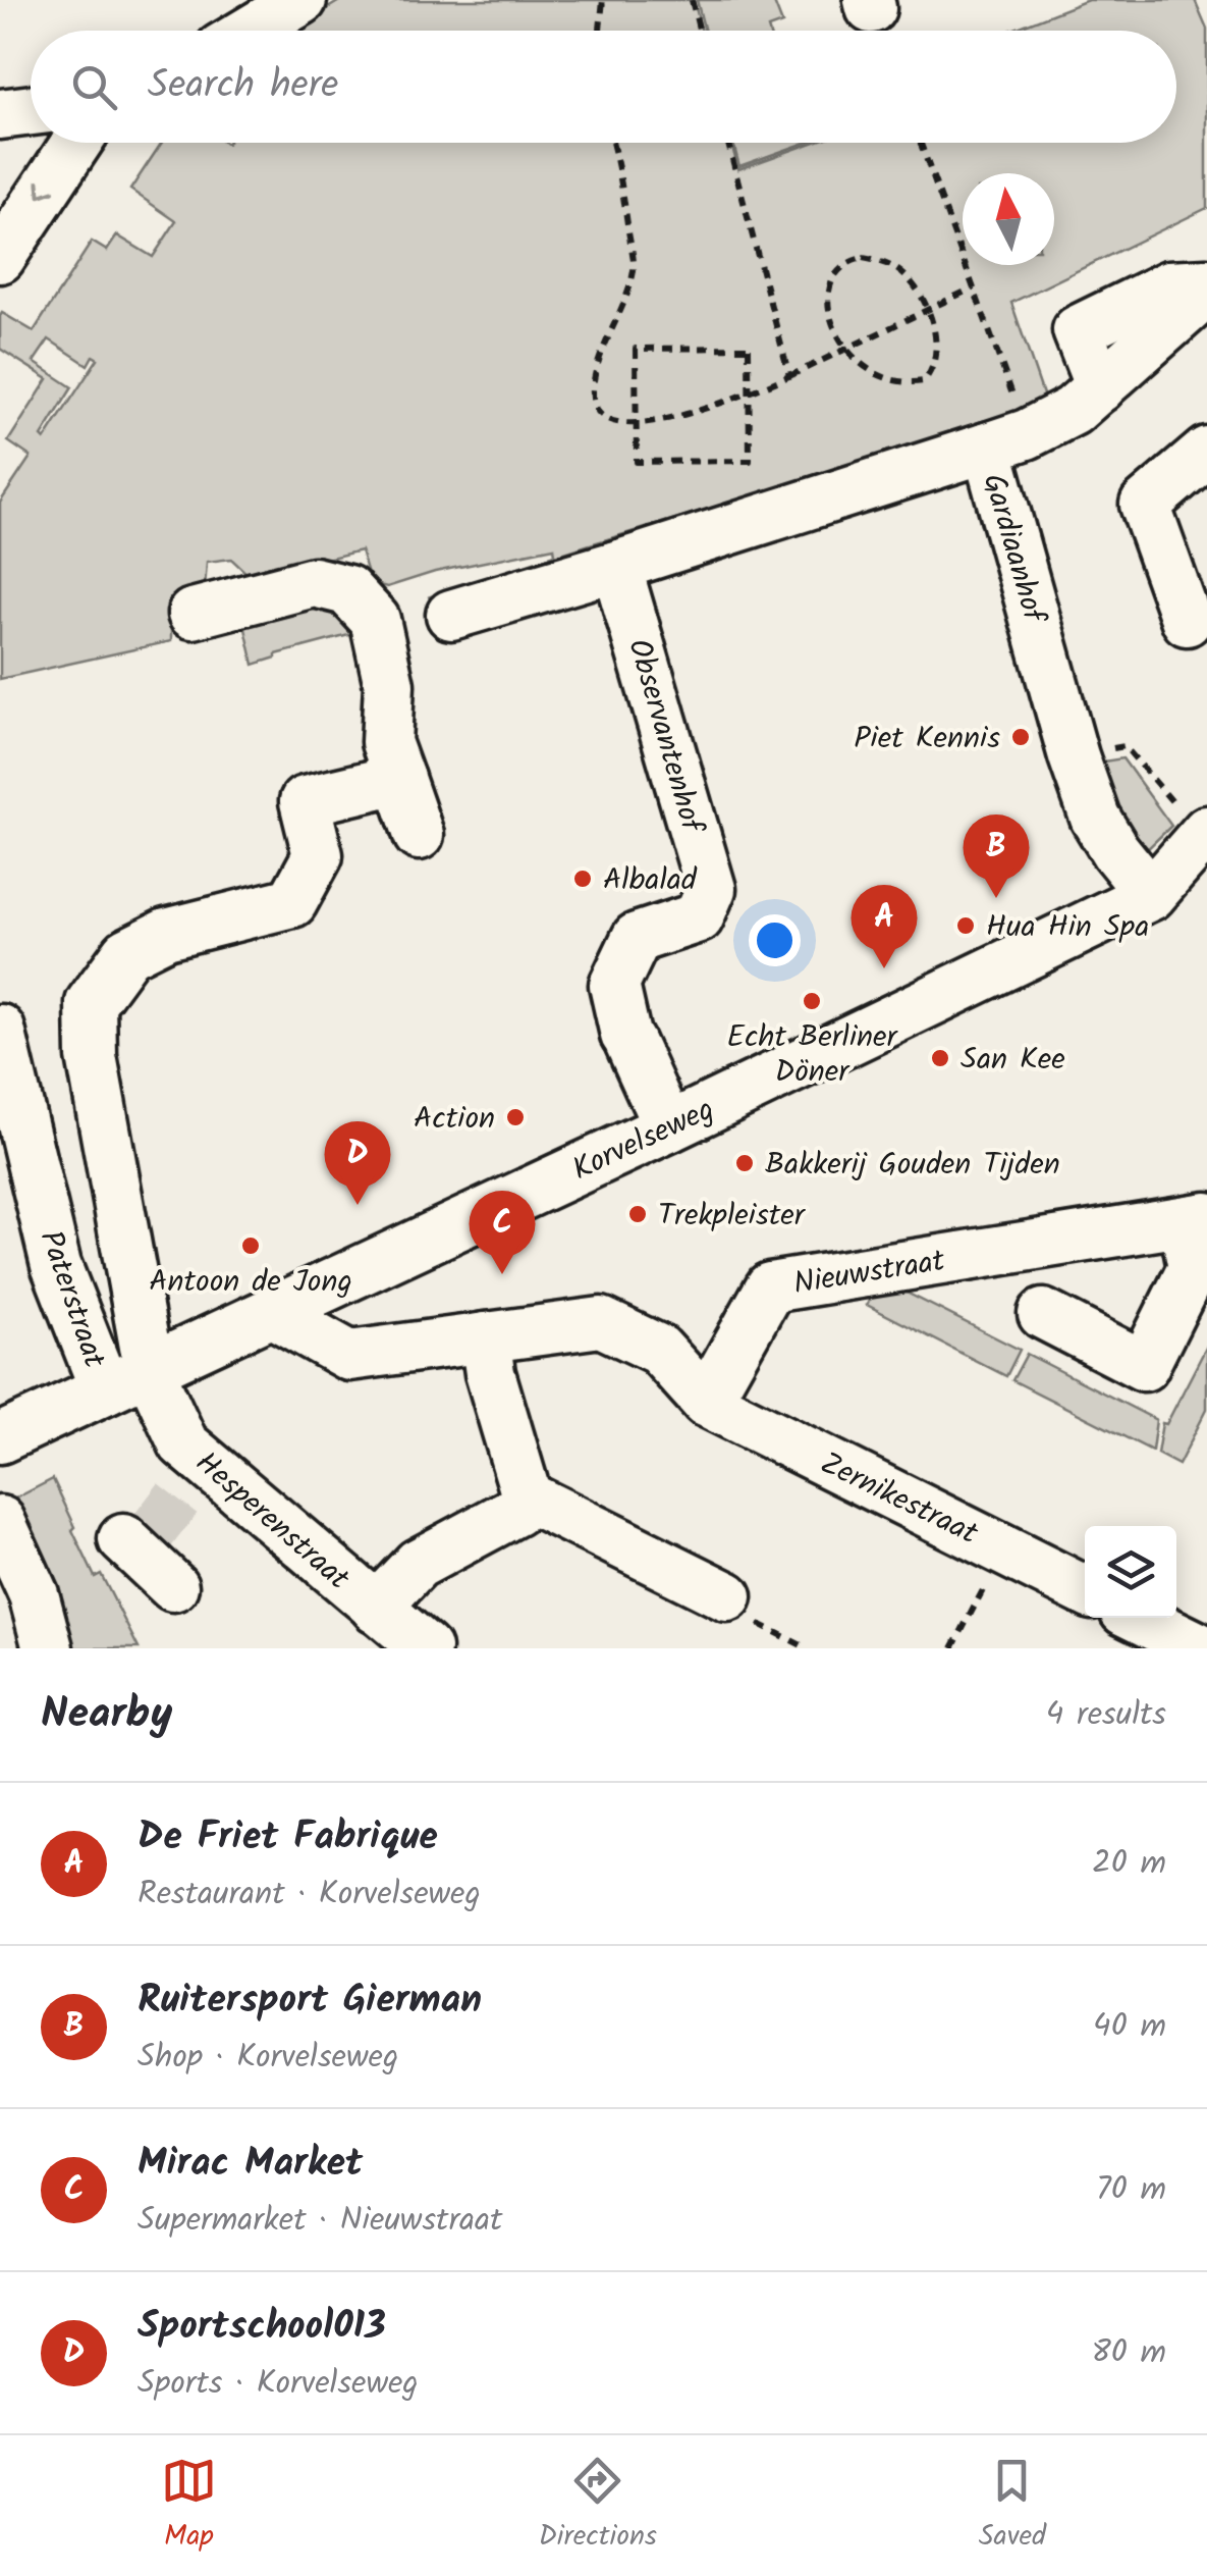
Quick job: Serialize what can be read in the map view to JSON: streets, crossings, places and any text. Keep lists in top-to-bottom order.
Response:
{
  "streets": {
    "street": [
      "Gardiaanhof",
      "Observantenhof",
      "Korvelseweg",
      "Nieuwstraat",
      "Paterstraat",
      "Zernikestraat",
      "Hesperenstraat"
    ]
  },
  "crossings": [
    ["Gardiaanhof", "Korvelseweg"],
    ["Observantenhof", "Korvelseweg"],
    ["Korvelseweg", "Paterstraat"],
    ["Korvelseweg", "Hesperenstraat"],
    ["Nieuwstraat", "Zernikestraat"]
  ],
  "places": [
    "Piet Kennis",
    "Albalad",
    "Hua Hin Spa",
    "Echt Berliner Döner",
    "San Kee",
    "Action",
    "Bakkerij Gouden Tijden",
    "Trekpleister",
    "Antoon de Jong"
  ],
  "north": "top",
  "page": {
    "search": "Search here",
    "pins": [
      "B",
      "A",
      "D",
      "C"
    ],
    "heading": ["Nearby", "4 results"],
    "list": [
      {
        "mark": "A",
        "name": "De Friet Fabrique",
        "note": "Restaurant · Korvelseweg",
        "value": "20 m"
      },
      {
        "mark": "B",
        "name": "Ruitersport Gierman",
        "note": "Shop · Korvelseweg",
        "value": "40 m"
      },
      {
        "mark": "C",
        "name": "Mirac Market",
        "note": "Supermarket · Nieuwstraat",
        "value": "70 m"
      },
      {
        "mark": "D",
        "name": "Sportschool013",
        "note": "Sports · Korvelseweg",
        "value": "80 m"
      }
    ],
    "nav": ["Map", "Directions", "Saved"]
  }
}
